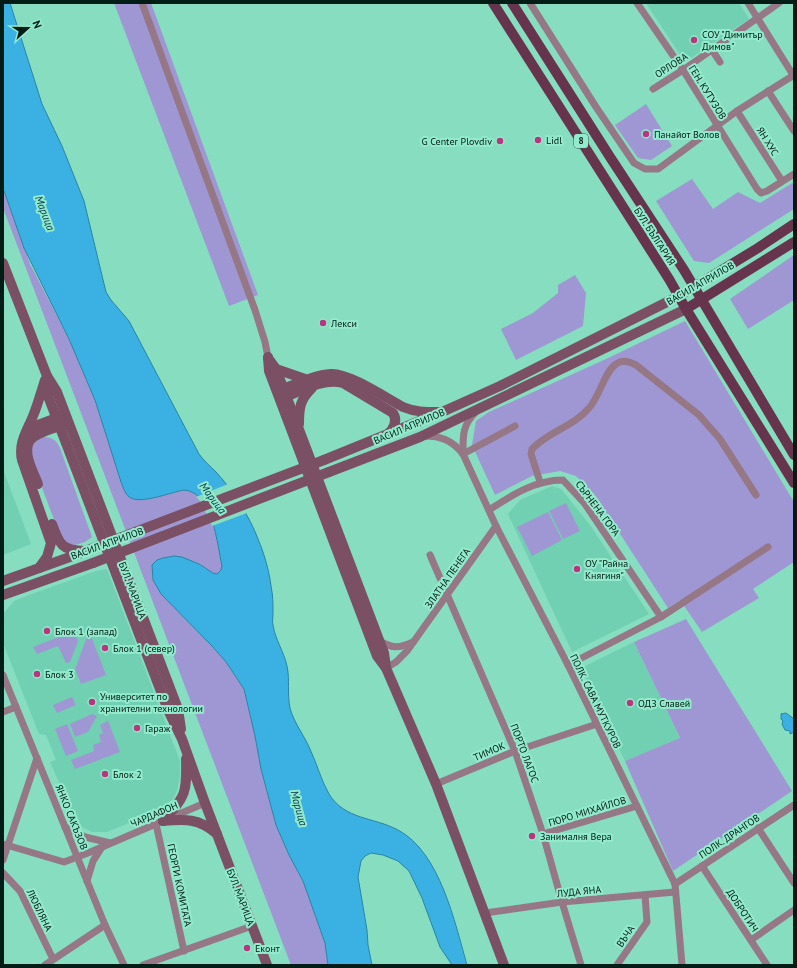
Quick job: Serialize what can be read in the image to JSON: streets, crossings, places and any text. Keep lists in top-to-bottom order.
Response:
{
  "streets": {
    "main road": [
      "8",
      "БУЛ. БЪЛГАРИЯ",
      "ВАСИЛ АПРИЛОВ",
      "БУЛ. МАРИЦА"
    ],
    "street": [
      "ОРЛОВА",
      "ГЕН. КУТУЗОВ",
      "ЯН ХУС",
      "СЪРНЕНА ГОРА",
      "ЗЛАТНА ПЕНЕГА",
      "ПОЛК. САВА МУТКУРОВ",
      "ТИМОК",
      "ПОРТО ЛАГОС",
      "ГЮРО МИХАЙЛОВ",
      "ЧАРДАФОН",
      "ЯНКО САКЪЗОВ",
      "ПОЛК. ДРАНГОВ",
      "ГЕОРГИ КОМИТАТА",
      "ЛУДА ЯНА",
      "ЛЮБЛЯНА",
      "ДОБРОТИЧ",
      "ВЪЧА"
    ]
  },
  "crossings": [
    ["ОРЛОВА", "ГЕН. КУТУЗОВ"],
    ["ГЕН. КУТУЗОВ", "ЯН ХУС"],
    ["БУЛ. БЪЛГАРИЯ", "ВАСИЛ АПРИЛОВ"],
    ["СЪРНЕНА ГОРА", "ПОЛК. САВА МУТКУРОВ"],
    ["ЗЛАТНА ПЕНЕГА", "ПОЛК. САВА МУТКУРОВ"],
    ["ЗЛАТНА ПЕНЕГА", "ПОРТО ЛАГОС"],
    ["БУЛ. МАРИЦА", "ЧАРДАФОН"],
    ["ПОЛК. САВА МУТКУРОВ", "ТИМОК"],
    ["ПОЛК. САВА МУТКУРОВ", "ГЮРО МИХАЙЛОВ"],
    ["ПОЛК. САВА МУТКУРОВ", "ПОЛК. ДРАНГОВ"],
    ["ПОЛК. САВА МУТКУРОВ", "ЛУДА ЯНА"],
    ["ТИМОК", "ПОРТО ЛАГОС"],
    ["ПОРТО ЛАГОС", "ГЮРО МИХАЙЛОВ"],
    ["ПОРТО ЛАГОС", "ЛУДА ЯНА"],
    ["ЧАРДАФОН", "ЯНКО САКЪЗОВ"],
    ["ЧАРДАФОН", "ГЕОРГИ КОМИТАТА"],
    ["ПОЛК. ДРАНГОВ", "ДОБРОТИЧ"],
    ["ЛУДА ЯНА", "ВЪЧА"]
  ],
  "water": ["Марица"],
  "places": [
    "СОУ \"Димитър Димов\"",
    "Панайот Волов",
    "Lidl",
    "G Center Plovdiv",
    "Лекси",
    "ОУ \"Райна Княгиня\"",
    "Блок 1 (запад)",
    "Блок 1 (север)",
    "Блок 3",
    "Университет по хранителни технологии",
    "ОДЗ Славей",
    "Гараж",
    "Блок 2",
    "Занималня Вера",
    "Еконт"
  ],
  "north": "right"
}
